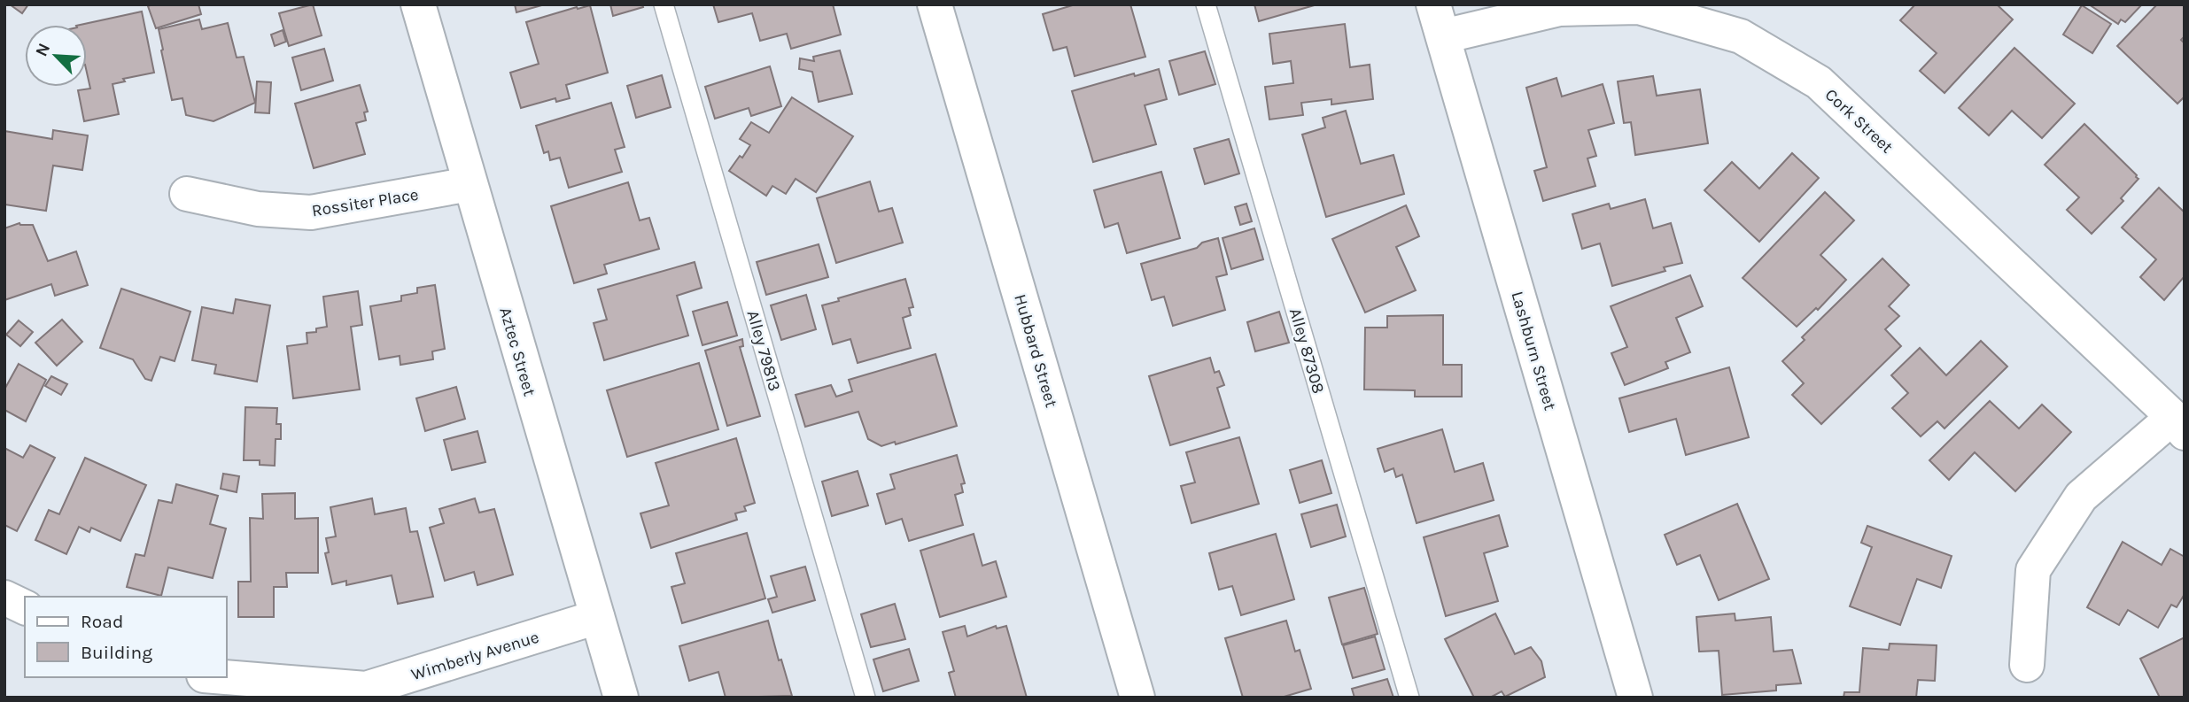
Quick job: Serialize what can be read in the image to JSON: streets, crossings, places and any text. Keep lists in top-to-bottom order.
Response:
{
  "streets": {
    "street": [
      "Cork Street",
      "Rossiter Place",
      "Hubbard Street",
      "Lashburn Street",
      "Aztec Street",
      "Wimberly Avenue"
    ],
    "lane": ["Alley 79813", "Alley 87308"]
  },
  "crossings": [
    ["Cork Street", "Lashburn Street"],
    ["Rossiter Place", "Aztec Street"],
    ["Aztec Street", "Wimberly Avenue"]
  ],
  "legend": ["Road", "Building"],
  "north": "top left"
}
